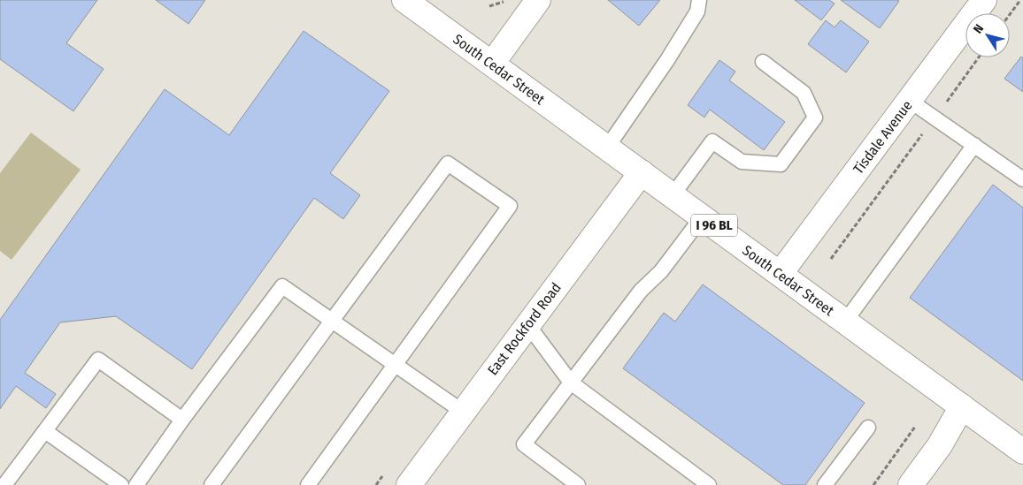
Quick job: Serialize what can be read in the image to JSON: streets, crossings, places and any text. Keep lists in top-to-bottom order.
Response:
{
  "streets": {
    "street": [
      "South Cedar Street",
      "Tisdale Avenue",
      "I 96 BL",
      "East Rockford Road"
    ]
  },
  "crossings": [
    ["South Cedar Street", "Tisdale Avenue"],
    ["South Cedar Street", "East Rockford Road"]
  ],
  "north": "top left"
}
